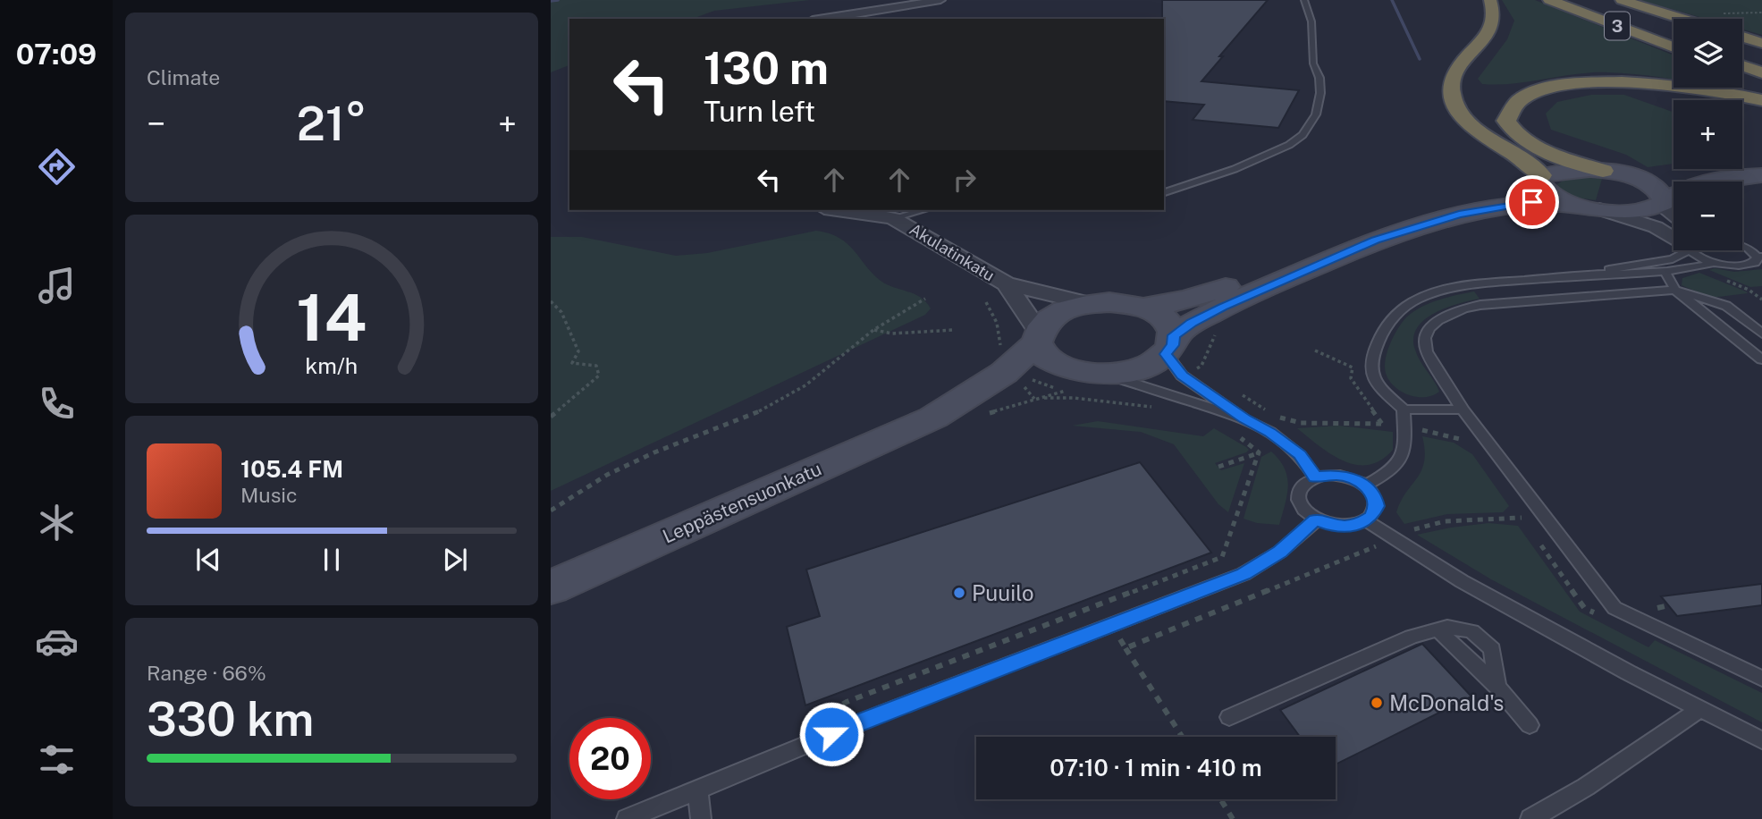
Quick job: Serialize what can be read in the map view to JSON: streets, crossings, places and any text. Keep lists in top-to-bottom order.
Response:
{
  "streets": {
    "highway": ["3"],
    "main road": ["Leppästensuonkatu"],
    "street": ["Akulatinkatu"]
  },
  "crossings": [
    ["Akulatinkatu", "Leppästensuonkatu"]
  ],
  "places": ["Puuilo", "McDonald's"],
  "page": {
    "tabs": "07:09",
    "tile": [
      "Climate",
      ["Range · 66%", "330 km"]
    ],
    "map_buttons": ["+", "−"],
    "turn": ["130 m", "Turn left"],
    "heat": ["−", "21°", "+"],
    "song": ["105.4 FM", "Music"],
    "limit": "20",
    "trip": "07:10 · 1 min · 410 m",
    "gauge": ["14", "km/h"]
  }
}
